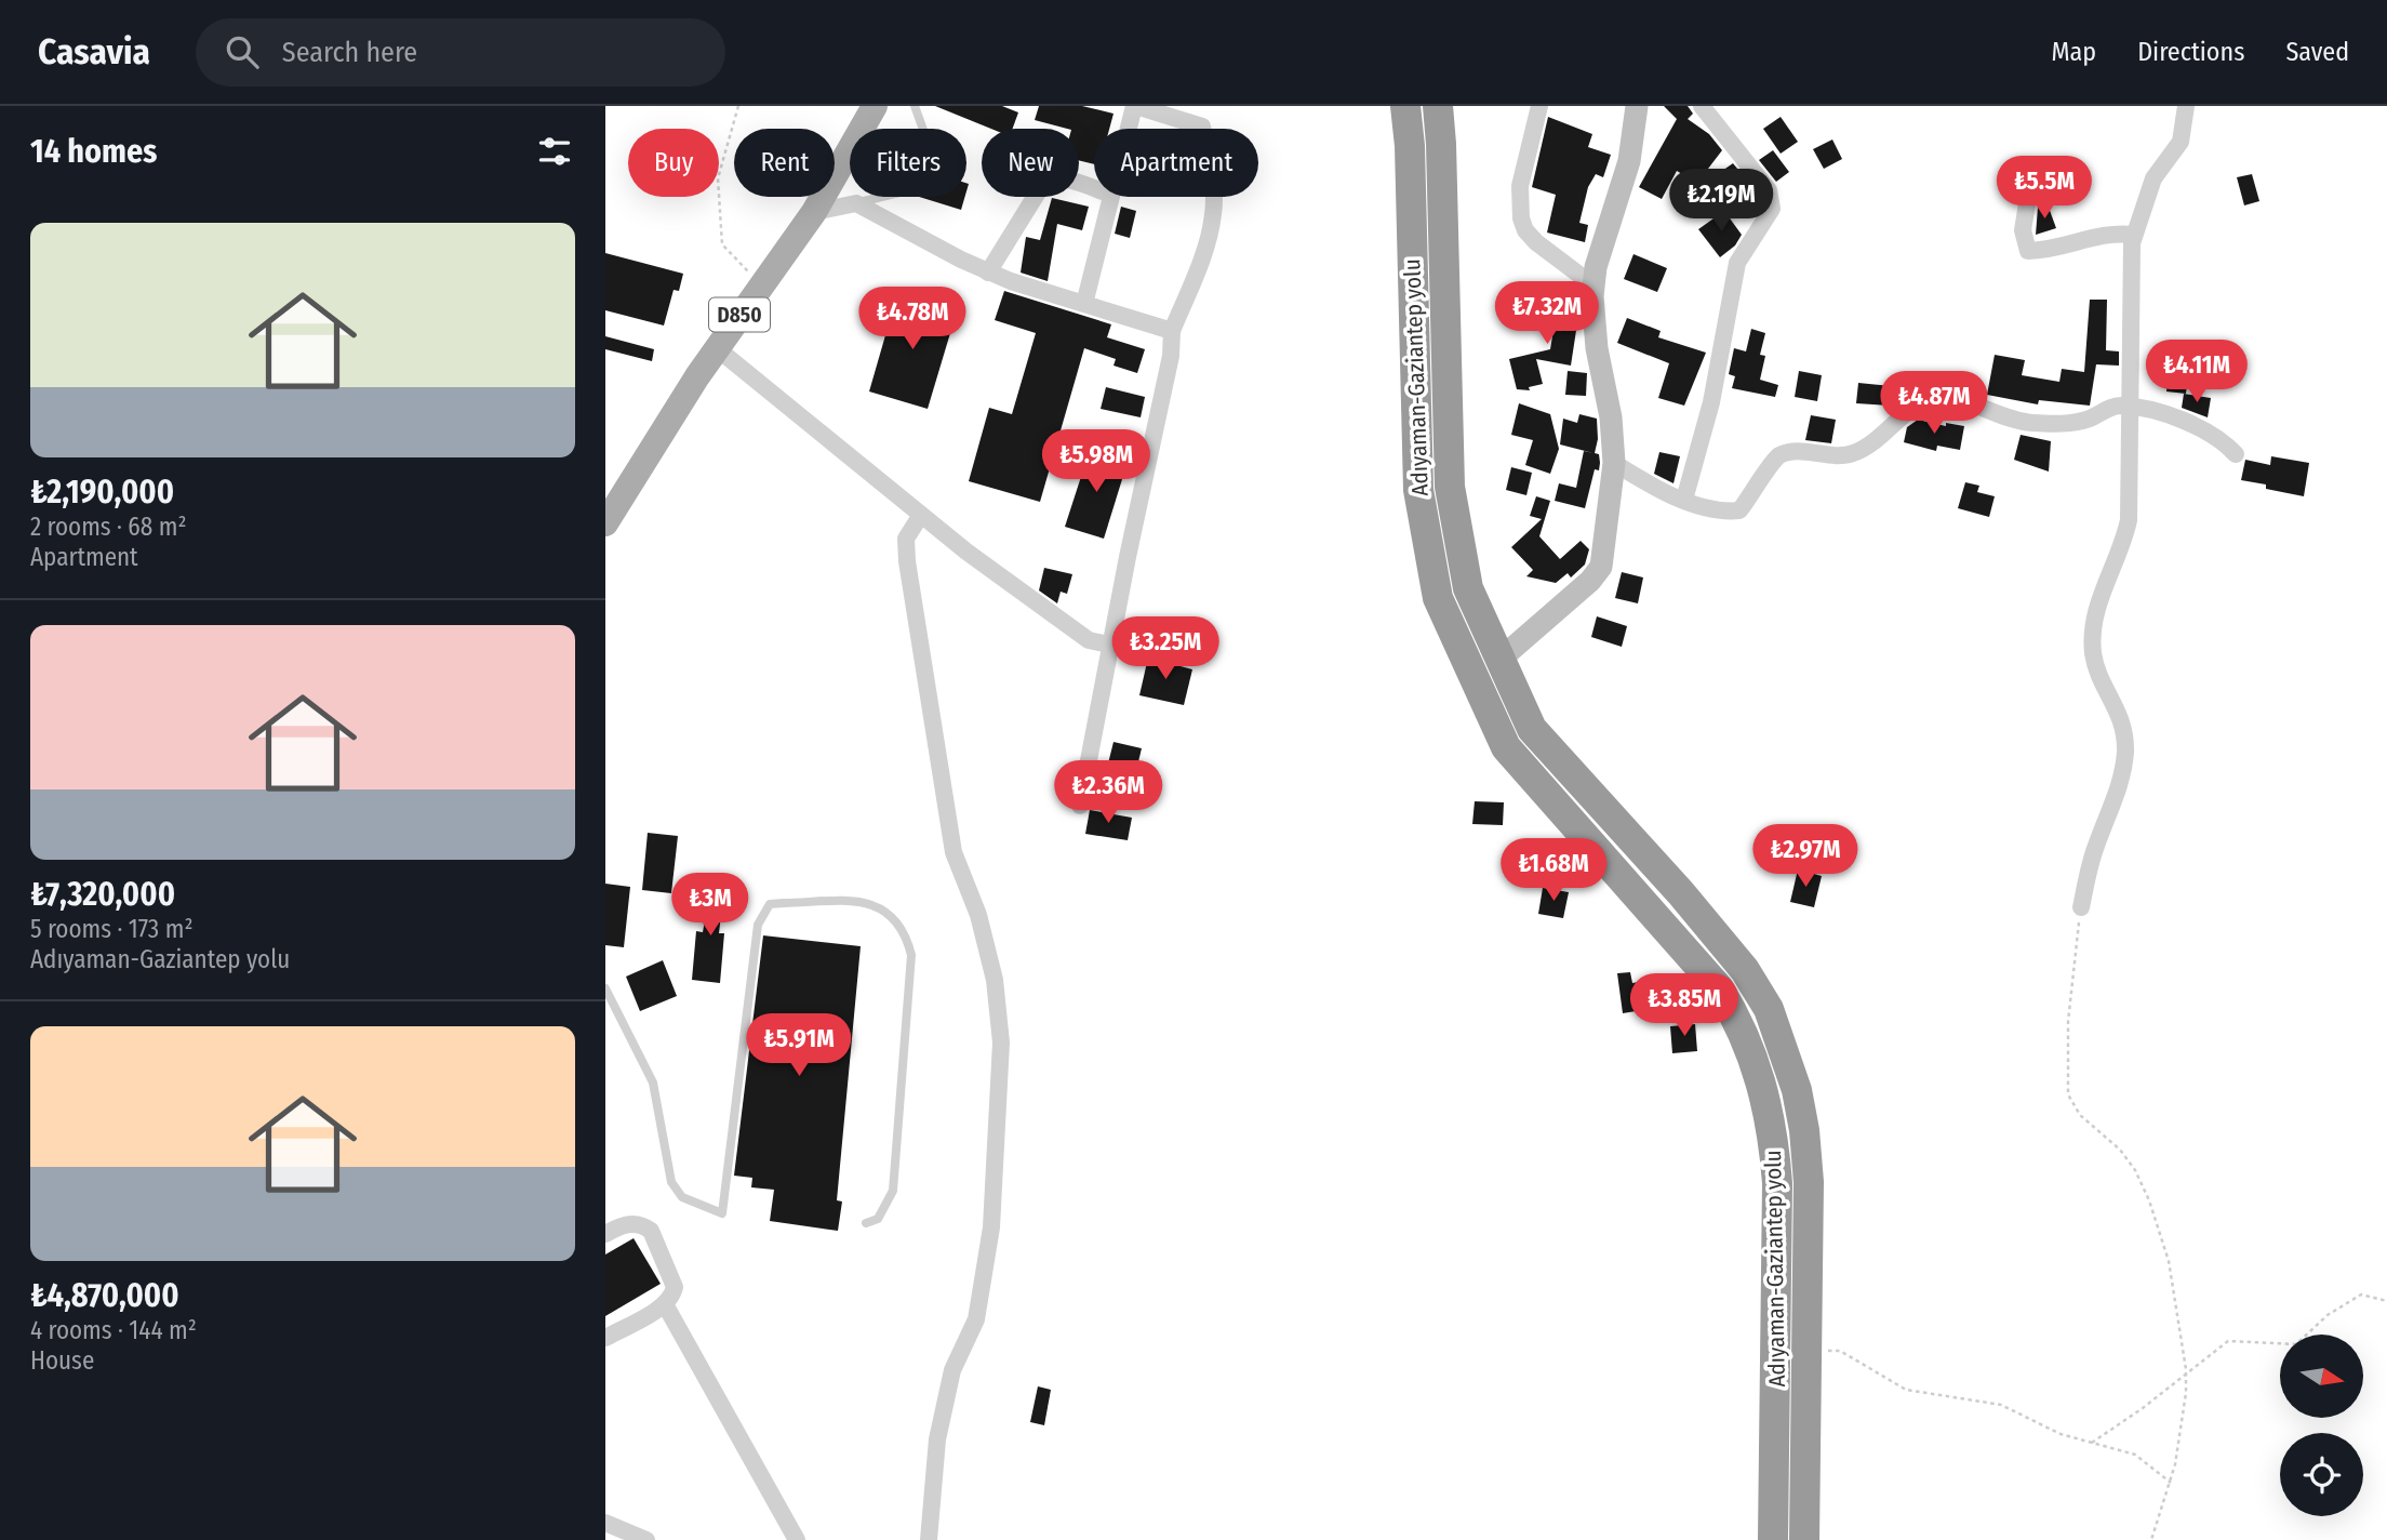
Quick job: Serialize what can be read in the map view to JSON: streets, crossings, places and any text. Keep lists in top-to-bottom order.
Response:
{
  "streets": {
    "highway": ["Adıyaman-Gaziantep yolu"],
    "main road": ["D850"]
  },
  "north": "right",
  "page": {
    "header": "Casavia",
    "search": "Search here",
    "nav": ["Map", "Directions", "Saved"],
    "heading": "14 homes",
    "chip": [
      "Buy",
      "Rent",
      "Filters",
      "New",
      "Apartment"
    ],
    "price": [
      "₺5.5M",
      "₺2.19M",
      "₺7.32M",
      "₺4.78M",
      "₺4.11M",
      "₺4.87M",
      "₺5.98M",
      "₺3.25M",
      "₺2.36M",
      "₺2.97M",
      "₺1.68M",
      "₺3M",
      "₺3.85M",
      "₺5.91M"
    ],
    "list": [
      {
        "name": "₺2,190,000",
        "note": "2 rooms · 68 m² · Apartment"
      },
      {
        "name": "₺7,320,000",
        "note": "5 rooms · 173 m² · Adıyaman-Gaziantep yolu"
      },
      {
        "name": "₺4,870,000",
        "note": "4 rooms · 144 m² · House"
      }
    ]
  }
}
